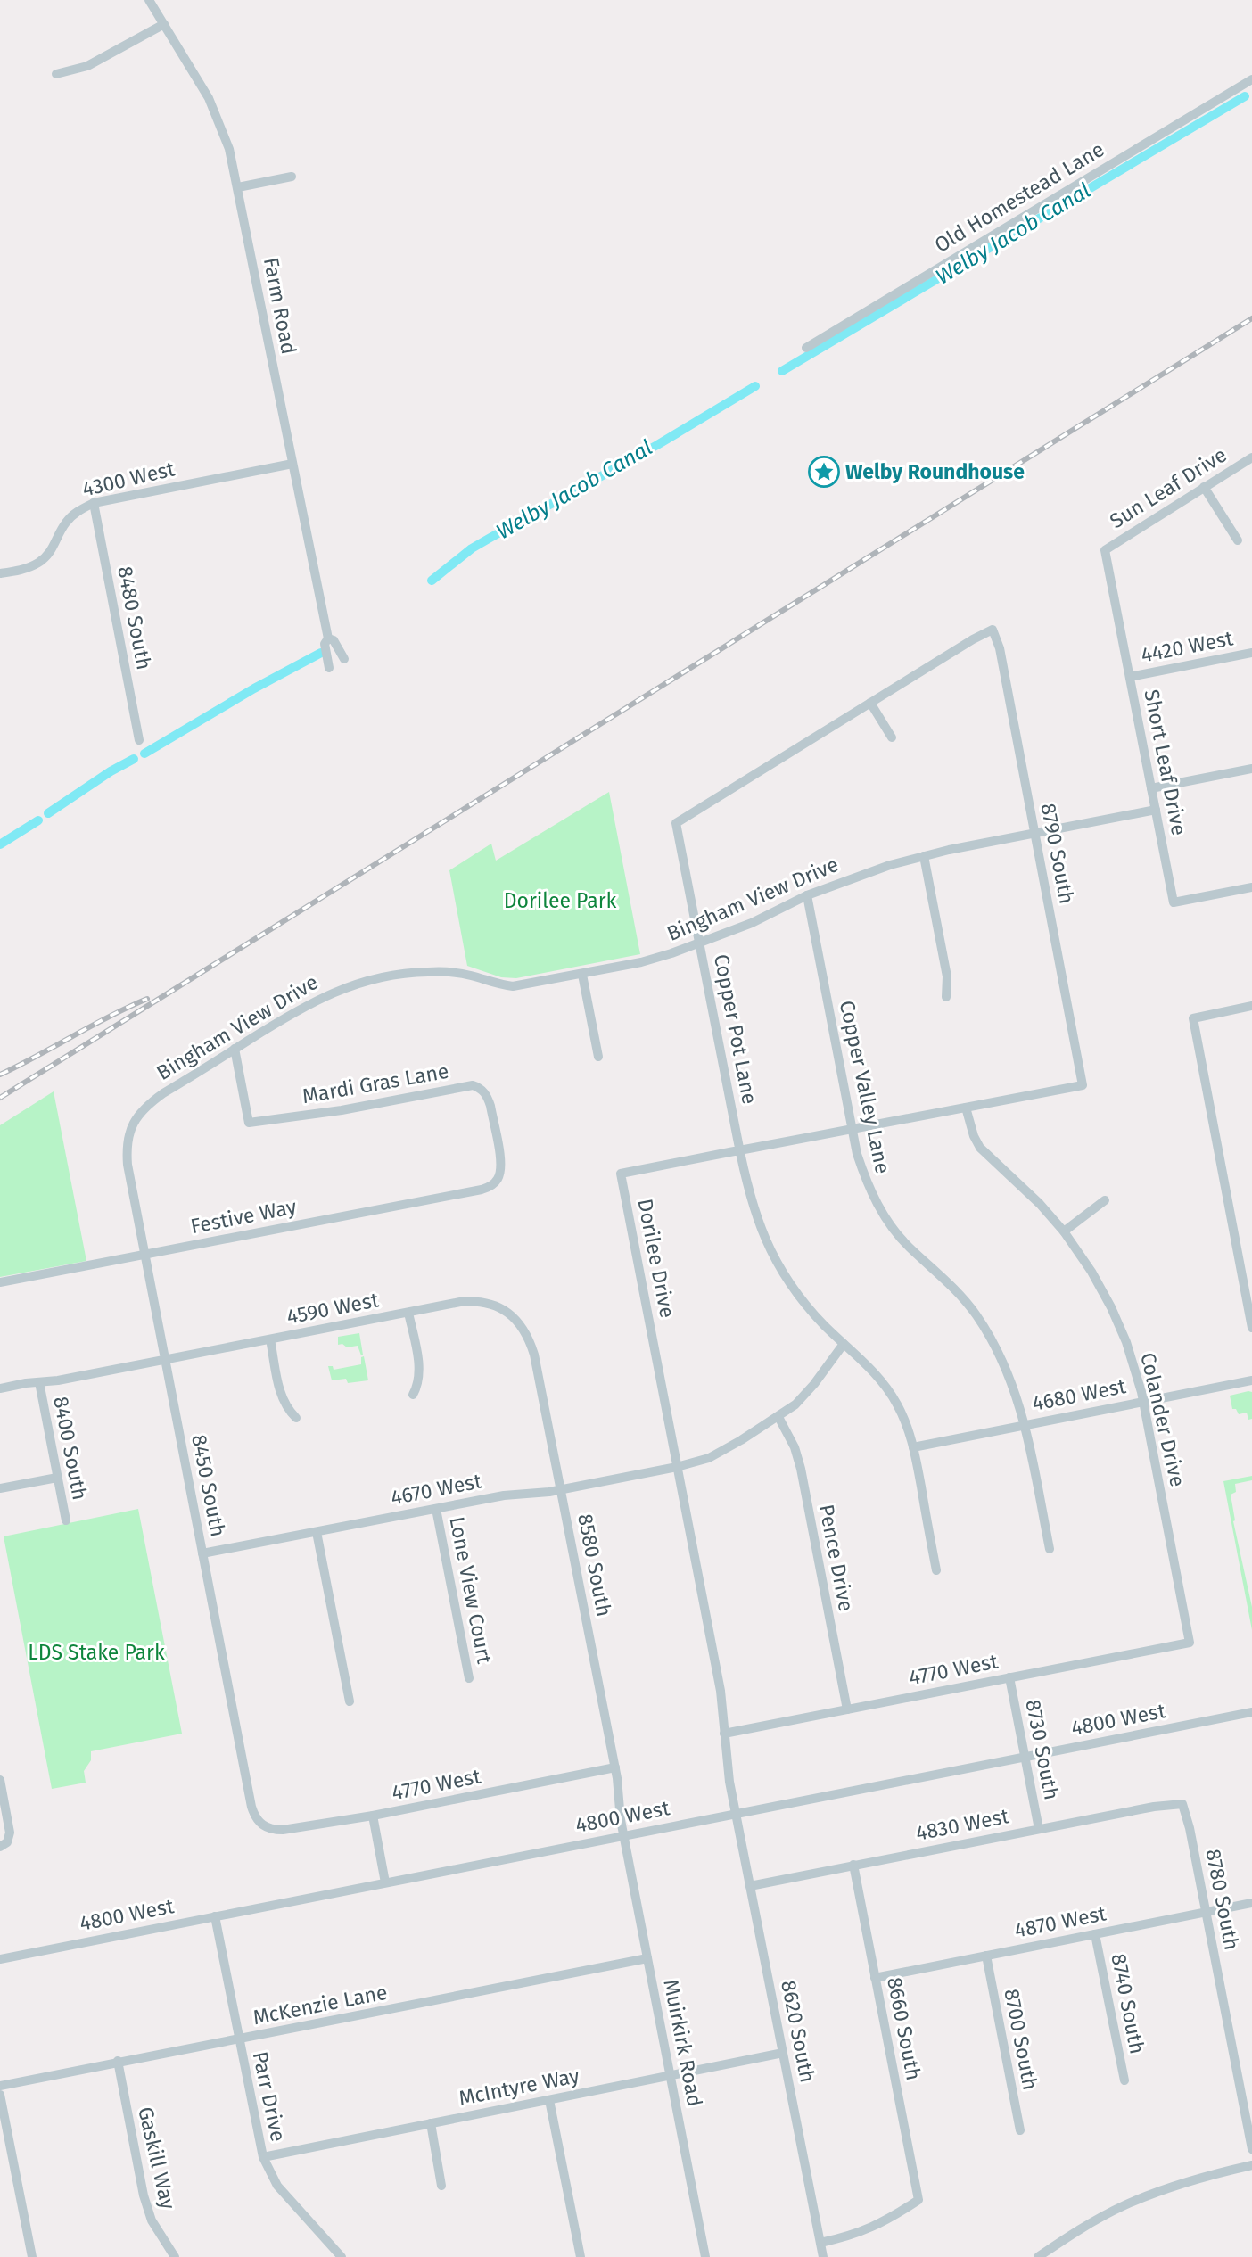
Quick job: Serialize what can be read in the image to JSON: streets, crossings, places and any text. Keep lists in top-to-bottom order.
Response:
{
  "streets": {
    "street": [
      "Old Homestead Lane",
      "Farm Road",
      "4300 West",
      "Sun Leaf Drive",
      "8480 South",
      "4420 West",
      "Short Leaf Drive",
      "8790 South",
      "Bingham View Drive",
      "Copper Pot Lane",
      "Mardi Gras Lane",
      "Copper Valley Lane",
      "Festive Way",
      "Dorilee Drive",
      "4590 West",
      "4680 West",
      "Colander Drive",
      "8400 South",
      "8450 South",
      "4670 West",
      "Pence Drive",
      "8580 South",
      "Lone View Court",
      "4770 West",
      "4800 West",
      "8730 South",
      "4830 West",
      "8780 South",
      "4870 West",
      "8740 South",
      "McKenzie Lane",
      "8660 South",
      "8620 South",
      "8700 South",
      "Muirkirk Road",
      "McIntyre Way",
      "Parr Drive",
      "Gaskill Way"
    ]
  },
  "crossings": [
    ["Farm Road", "4300 West"],
    ["4300 West", "8480 South"],
    ["Sun Leaf Drive", "Short Leaf Drive"],
    ["4420 West", "Short Leaf Drive"],
    ["Short Leaf Drive", "Bingham View Drive"],
    ["8790 South", "Bingham View Drive"],
    ["8790 South", "Copper Pot Lane"],
    ["8790 South", "Dorilee Drive"],
    ["Bingham View Drive", "Copper Pot Lane"],
    ["Bingham View Drive", "Mardi Gras Lane"],
    ["Bingham View Drive", "Copper Valley Lane"],
    ["Bingham View Drive", "8450 South"],
    ["Copper Pot Lane", "Dorilee Drive"],
    ["Copper Pot Lane", "4680 West"],
    ["Copper Pot Lane", "4670 West"],
    ["Mardi Gras Lane", "Festive Way"],
    ["Copper Valley Lane", "Dorilee Drive"],
    ["Copper Valley Lane", "4680 West"],
    ["Festive Way", "8450 South"],
    ["Dorilee Drive", "Colander Drive"],
    ["Dorilee Drive", "4670 West"],
    ["Dorilee Drive", "4770 West"],
    ["Dorilee Drive", "4800 West"],
    ["Dorilee Drive", "8620 South"],
    ["4590 West", "8400 South"],
    ["4590 West", "8450 South"],
    ["4590 West", "8580 South"],
    ["4680 West", "Colander Drive"],
    ["Colander Drive", "4770 West"],
    ["8450 South", "4670 West"],
    ["8450 South", "4770 West"],
    ["4670 West", "Pence Drive"],
    ["4670 West", "8580 South"],
    ["4670 West", "Lone View Court"],
    ["Pence Drive", "4770 West"],
    ["8580 South", "4770 West"],
    ["8580 South", "4800 West"],
    ["8580 South", "Muirkirk Road"],
    ["4770 West", "8730 South"],
    ["4800 West", "8730 South"],
    ["4800 West", "8620 South"],
    ["4800 West", "Muirkirk Road"],
    ["4800 West", "Parr Drive"],
    ["8730 South", "4830 West"],
    ["4830 West", "8780 South"],
    ["4830 West", "8660 South"],
    ["4830 West", "8620 South"],
    ["8780 South", "4870 West"],
    ["4870 West", "8740 South"],
    ["4870 West", "8660 South"],
    ["4870 West", "8700 South"],
    ["McKenzie Lane", "Muirkirk Road"],
    ["McKenzie Lane", "Parr Drive"],
    ["McKenzie Lane", "Gaskill Way"],
    ["8660 South", "8620 South"],
    ["8620 South", "McIntyre Way"],
    ["Muirkirk Road", "McIntyre Way"],
    ["McIntyre Way", "Parr Drive"]
  ],
  "water": ["Welby Jacob Canal"],
  "parks": ["Dorilee Park", "LDS Stake Park"],
  "places": {
    "place": ["Welby Roundhouse"]
  }
}
